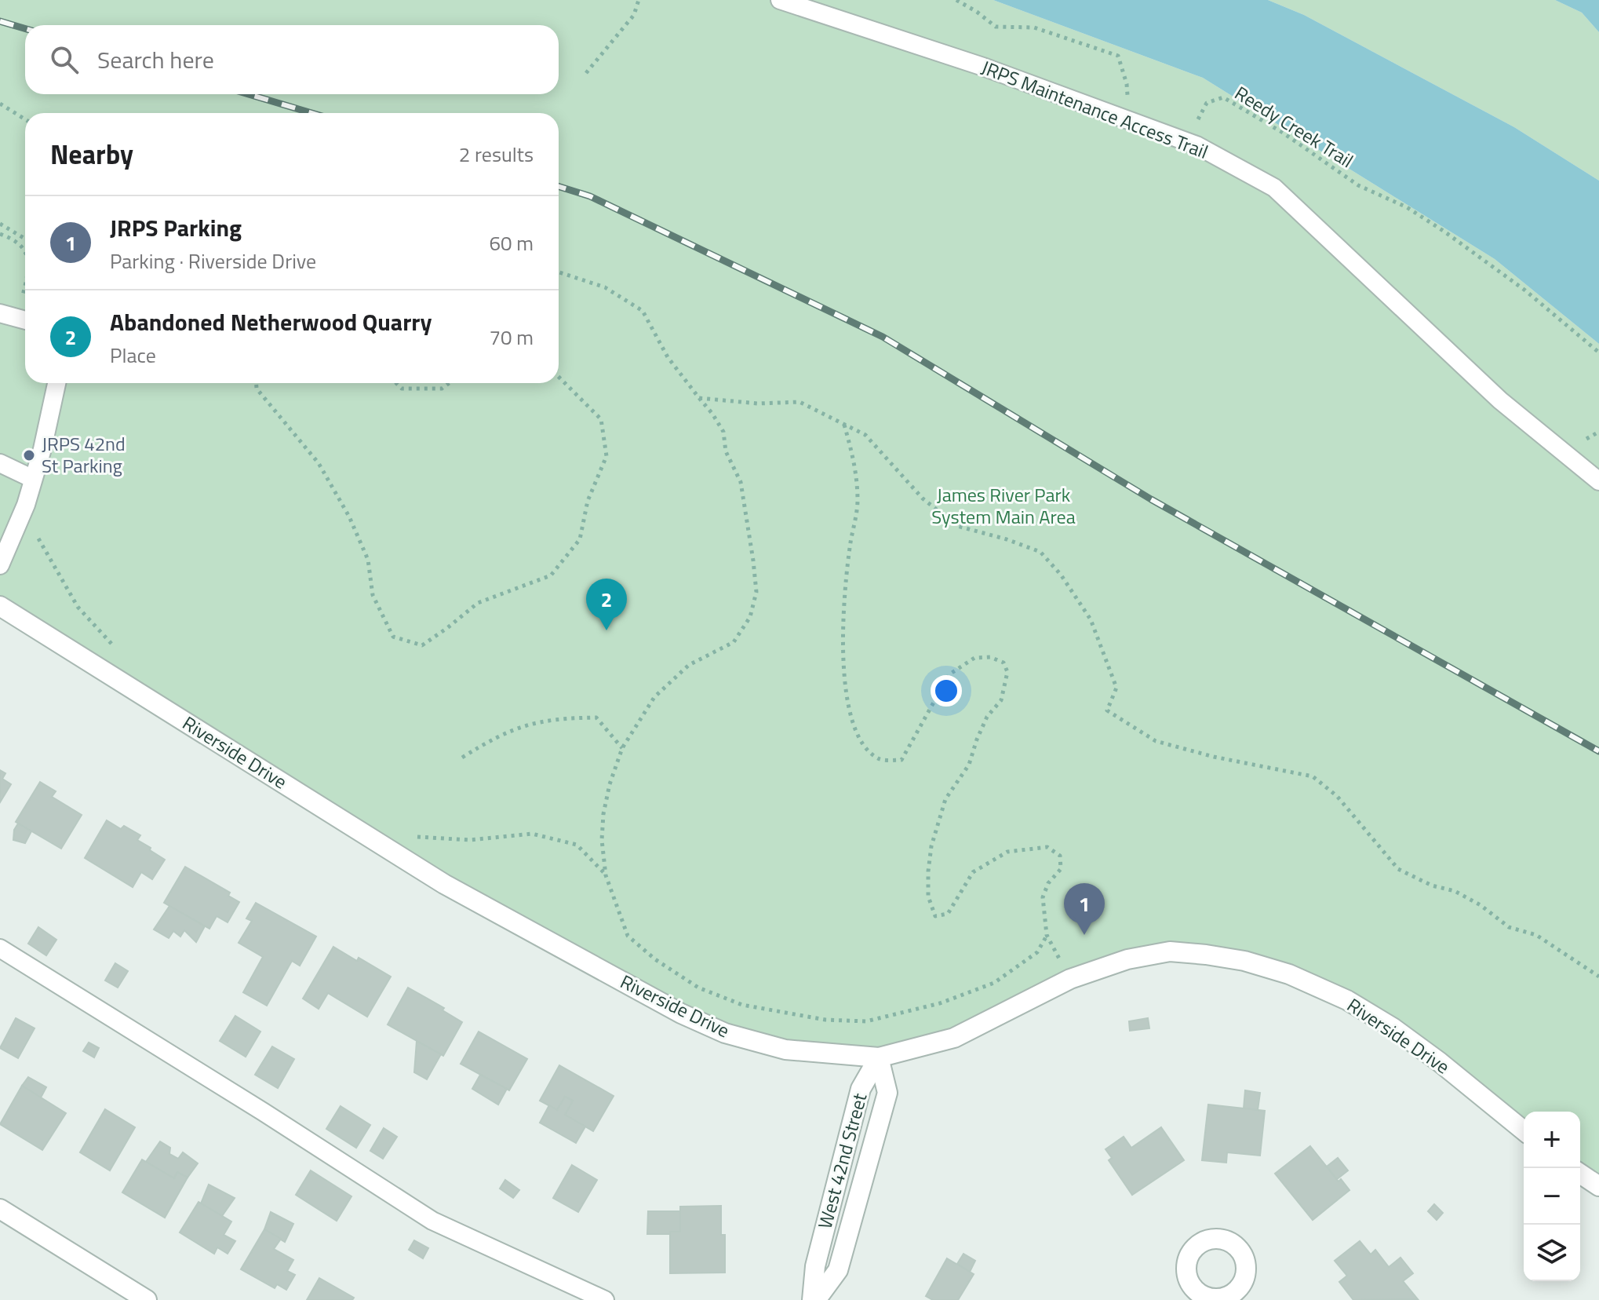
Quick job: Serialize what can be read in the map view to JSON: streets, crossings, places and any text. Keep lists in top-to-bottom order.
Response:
{
  "streets": {
    "street": ["Riverside Drive", "West 42nd Street"],
    "lane": ["JRPS Maintenance Access Trail"],
    "path": ["Reedy Creek Trail"]
  },
  "crossings": [
    ["Riverside Drive", "West 42nd Street"]
  ],
  "parks": ["James River Park System Main Area"],
  "places": ["JRPS 42nd St Parking"],
  "page": {
    "search": "Search here",
    "heading": ["Nearby", "2 results"],
    "list": [
      {
        "mark": "1",
        "name": "JRPS Parking",
        "note": "Parking · Riverside Drive",
        "value": "60 m"
      },
      {
        "mark": "2",
        "name": "Abandoned Netherwood Quarry",
        "note": "Place",
        "value": "70 m"
      }
    ],
    "pins": ["2", "1"],
    "map_buttons": ["+", "−"]
  }
}
